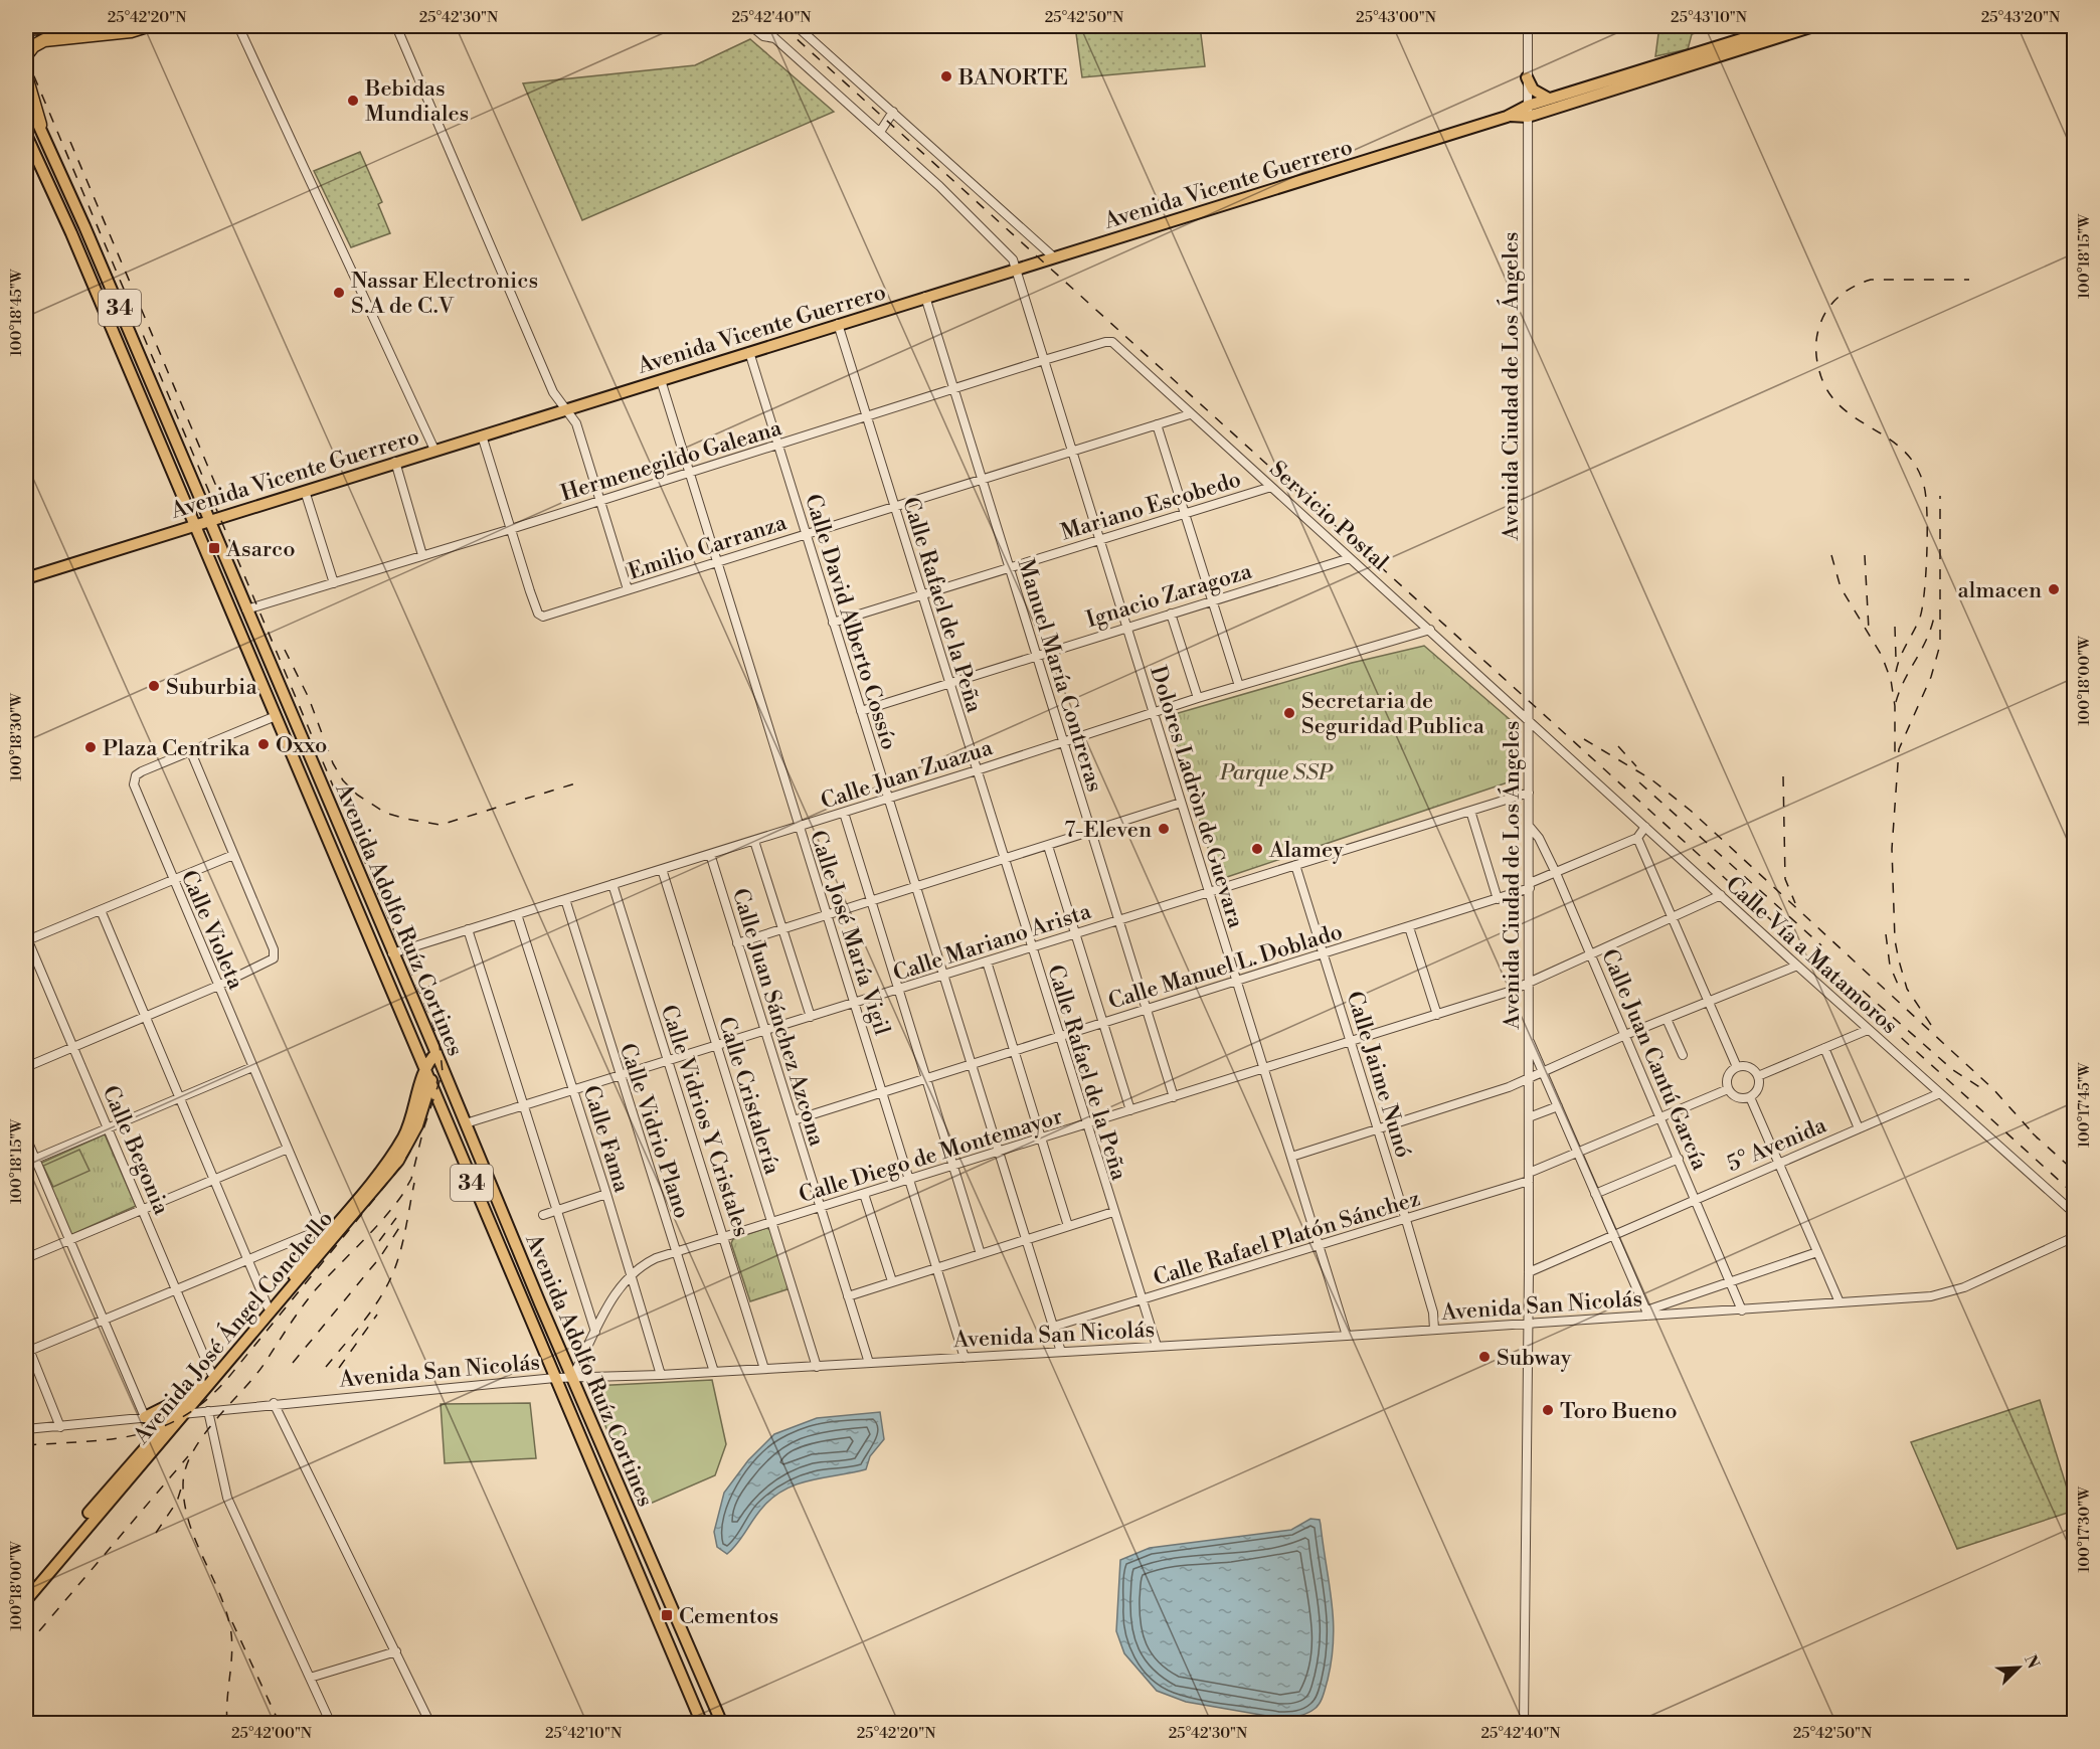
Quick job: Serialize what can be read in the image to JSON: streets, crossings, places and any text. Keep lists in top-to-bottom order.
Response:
{
  "streets": {
    "main road": [
      "Avenida Vicente Guerrero",
      "34",
      "Avenida Adolfo Ruíz Cortines",
      "Avenida José Ángel Conchello"
    ],
    "street": [
      "Avenida Ciudad de Los Ángeles",
      "Hermenegildo Galeana",
      "Mariano Escobedo",
      "Servicio Postal",
      "Emilio Carranza",
      "Ignacio Zaragoza",
      "Calle Rafael de la Peña",
      "Calle David Alberto Cossío",
      "Manuel María Contreras",
      "Calle Juan Zuazua",
      "Dolores Ladròn de Guevara",
      "Calle Violeta",
      "Calle José María Vigil",
      "Calle Mariano Arista",
      "Calle Vía a Matamoros",
      "Calle Manuel L. Doblado",
      "Calle Juan Sánchez Azcona",
      "Calle Juan Cantú García",
      "Calle Jaime Nunó",
      "Calle Cristalería",
      "Calle Vidrios Y Cristales",
      "Calle Vidrio Plano",
      "Calle Fama",
      "5° Avenida",
      "Calle Begonia",
      "Calle Diego de Montemayor",
      "Calle Rafael Platón Sánchez",
      "Avenida San Nicolás"
    ]
  },
  "crossings": [
    ["Avenida Vicente Guerrero", "Avenida Ciudad de Los Ángeles"],
    ["Avenida Vicente Guerrero", "Calle Rafael de la Peña"],
    ["Avenida Vicente Guerrero", "Calle David Alberto Cossío"],
    ["Avenida Vicente Guerrero", "Manuel María Contreras"],
    ["Avenida Vicente Guerrero", "Dolores Ladròn de Guevara"],
    ["Avenida Vicente Guerrero", "Avenida Adolfo Ruíz Cortines"],
    ["Avenida Vicente Guerrero", "Calle José María Vigil"],
    ["Avenida Ciudad de Los Ángeles", "Servicio Postal"],
    ["Avenida Ciudad de Los Ángeles", "Calle Mariano Arista"],
    ["Avenida Ciudad de Los Ángeles", "Calle Vía a Matamoros"],
    ["Avenida Ciudad de Los Ángeles", "Calle Manuel L. Doblado"],
    ["Avenida Ciudad de Los Ángeles", "Calle Juan Cantú García"],
    ["Avenida Ciudad de Los Ángeles", "5° Avenida"],
    ["Avenida Ciudad de Los Ángeles", "Calle Diego de Montemayor"],
    ["Avenida Ciudad de Los Ángeles", "Calle Rafael Platón Sánchez"],
    ["Avenida Ciudad de Los Ángeles", "Avenida San Nicolás"],
    ["Hermenegildo Galeana", "Servicio Postal"],
    ["Hermenegildo Galeana", "Emilio Carranza"],
    ["Hermenegildo Galeana", "Calle Rafael de la Peña"],
    ["Hermenegildo Galeana", "Calle David Alberto Cossío"],
    ["Hermenegildo Galeana", "Manuel María Contreras"],
    ["Hermenegildo Galeana", "Dolores Ladròn de Guevara"],
    ["Hermenegildo Galeana", "Avenida Adolfo Ruíz Cortines"],
    ["Hermenegildo Galeana", "Calle José María Vigil"],
    ["Mariano Escobedo", "Servicio Postal"],
    ["Mariano Escobedo", "Calle Rafael de la Peña"],
    ["Mariano Escobedo", "Calle David Alberto Cossío"],
    ["Mariano Escobedo", "Manuel María Contreras"],
    ["Mariano Escobedo", "Dolores Ladròn de Guevara"],
    ["Servicio Postal", "Emilio Carranza"],
    ["Servicio Postal", "Ignacio Zaragoza"],
    ["Servicio Postal", "Calle Juan Zuazua"],
    ["Servicio Postal", "Calle Vía a Matamoros"],
    ["Emilio Carranza", "Calle Rafael de la Peña"],
    ["Emilio Carranza", "Calle David Alberto Cossío"],
    ["Emilio Carranza", "Manuel María Contreras"],
    ["Emilio Carranza", "Dolores Ladròn de Guevara"],
    ["Emilio Carranza", "Calle José María Vigil"],
    ["Ignacio Zaragoza", "Calle Rafael de la Peña"],
    ["Ignacio Zaragoza", "Calle David Alberto Cossío"],
    ["Ignacio Zaragoza", "Manuel María Contreras"],
    ["Ignacio Zaragoza", "Dolores Ladròn de Guevara"],
    ["Calle Rafael de la Peña", "Calle Juan Zuazua"],
    ["Calle Rafael de la Peña", "Calle Mariano Arista"],
    ["Calle Rafael de la Peña", "Calle Manuel L. Doblado"],
    ["Calle Rafael de la Peña", "Calle Diego de Montemayor"],
    ["Calle Rafael de la Peña", "Calle Rafael Platón Sánchez"],
    ["Calle Rafael de la Peña", "Avenida San Nicolás"],
    ["Calle David Alberto Cossío", "Calle Juan Zuazua"],
    ["Calle David Alberto Cossío", "Calle Mariano Arista"],
    ["Calle David Alberto Cossío", "Calle Manuel L. Doblado"],
    ["Calle David Alberto Cossío", "Calle Diego de Montemayor"],
    ["Calle David Alberto Cossío", "Calle Rafael Platón Sánchez"],
    ["Calle David Alberto Cossío", "Avenida San Nicolás"],
    ["Manuel María Contreras", "Calle Juan Zuazua"],
    ["Manuel María Contreras", "Calle Mariano Arista"],
    ["Manuel María Contreras", "Calle Manuel L. Doblado"],
    ["Manuel María Contreras", "Calle Diego de Montemayor"],
    ["Calle Juan Zuazua", "Dolores Ladròn de Guevara"],
    ["Calle Juan Zuazua", "Avenida Adolfo Ruíz Cortines"],
    ["Calle Juan Zuazua", "Calle José María Vigil"],
    ["Calle Juan Zuazua", "Calle Juan Sánchez Azcona"],
    ["Calle Juan Zuazua", "Calle Cristalería"],
    ["Calle Juan Zuazua", "Calle Vidrios Y Cristales"],
    ["Calle Juan Zuazua", "Calle Vidrio Plano"],
    ["Calle Juan Zuazua", "Calle Fama"],
    ["Dolores Ladròn de Guevara", "Calle Mariano Arista"],
    ["Dolores Ladròn de Guevara", "Calle Manuel L. Doblado"],
    ["Dolores Ladròn de Guevara", "Calle Diego de Montemayor"],
    ["Dolores Ladròn de Guevara", "Calle Rafael Platón Sánchez"],
    ["Dolores Ladròn de Guevara", "Avenida San Nicolás"],
    ["Avenida Adolfo Ruíz Cortines", "Calle Violeta"],
    ["Avenida Adolfo Ruíz Cortines", "Calle Mariano Arista"],
    ["Avenida Adolfo Ruíz Cortines", "Calle Diego de Montemayor"],
    ["Avenida Adolfo Ruíz Cortines", "Avenida San Nicolás"],
    ["Avenida Adolfo Ruíz Cortines", "Avenida José Ángel Conchello"],
    ["Calle Violeta", "Avenida José Ángel Conchello"],
    ["Calle José María Vigil", "Calle Mariano Arista"],
    ["Calle José María Vigil", "Calle Manuel L. Doblado"],
    ["Calle José María Vigil", "Calle Diego de Montemayor"],
    ["Calle José María Vigil", "Avenida San Nicolás"],
    ["Calle Mariano Arista", "Calle Juan Sánchez Azcona"],
    ["Calle Mariano Arista", "Calle Jaime Nunó"],
    ["Calle Mariano Arista", "Calle Cristalería"],
    ["Calle Mariano Arista", "Calle Vidrios Y Cristales"],
    ["Calle Mariano Arista", "Calle Vidrio Plano"],
    ["Calle Mariano Arista", "Calle Fama"],
    ["Calle Vía a Matamoros", "5° Avenida"],
    ["Calle Vía a Matamoros", "Calle Diego de Montemayor"],
    ["Calle Manuel L. Doblado", "Calle Juan Sánchez Azcona"],
    ["Calle Manuel L. Doblado", "Calle Juan Cantú García"],
    ["Calle Manuel L. Doblado", "Calle Jaime Nunó"],
    ["Calle Juan Sánchez Azcona", "Calle Diego de Montemayor"],
    ["Calle Juan Sánchez Azcona", "Avenida San Nicolás"],
    ["Calle Juan Cantú García", "5° Avenida"],
    ["Calle Juan Cantú García", "Calle Diego de Montemayor"],
    ["Calle Juan Cantú García", "Calle Rafael Platón Sánchez"],
    ["Calle Juan Cantú García", "Avenida San Nicolás"],
    ["Calle Jaime Nunó", "Calle Diego de Montemayor"],
    ["Calle Jaime Nunó", "Calle Rafael Platón Sánchez"],
    ["Calle Jaime Nunó", "Avenida San Nicolás"],
    ["Calle Cristalería", "Calle Diego de Montemayor"],
    ["Calle Cristalería", "Avenida San Nicolás"],
    ["Calle Vidrios Y Cristales", "Calle Diego de Montemayor"],
    ["Calle Vidrios Y Cristales", "Avenida San Nicolás"],
    ["Calle Vidrio Plano", "Calle Diego de Montemayor"],
    ["Calle Vidrio Plano", "Avenida San Nicolás"],
    ["Calle Fama", "Calle Diego de Montemayor"],
    ["Calle Fama", "Avenida San Nicolás"],
    ["Calle Begonia", "Avenida José Ángel Conchello"],
    ["Calle Diego de Montemayor", "Avenida San Nicolás"],
    ["Avenida San Nicolás", "Avenida José Ángel Conchello"]
  ],
  "parks": ["Parque SSP"],
  "places": {
    "other": [
      "BANORTE",
      "Bebidas Mundiales",
      "Nassar Electronics S.A de C.V",
      "almacen",
      "Suburbia",
      "Secretaria de Seguridad Publica",
      "Oxxo",
      "Plaza Centrika",
      "7-Eleven",
      "Alamey",
      "Subway",
      "Toro Bueno"
    ],
    "transit": ["Asarco", "Cementos"]
  },
  "north": "top right",
  "coordinates": [
    "25°42'20\"N",
    "25°42'30\"N",
    "25°42'40\"N",
    "25°42'50\"N",
    "25°43'00\"N",
    "25°43'10\"N",
    "25°43'20\"N",
    "100°18'15\"W",
    "100°18'45\"W",
    "100°18'00\"W",
    "100°18'30\"W",
    "100°17'45\"W",
    "100°17'30\"W",
    "25°42'00\"N",
    "25°42'10\"N"
  ]
}
